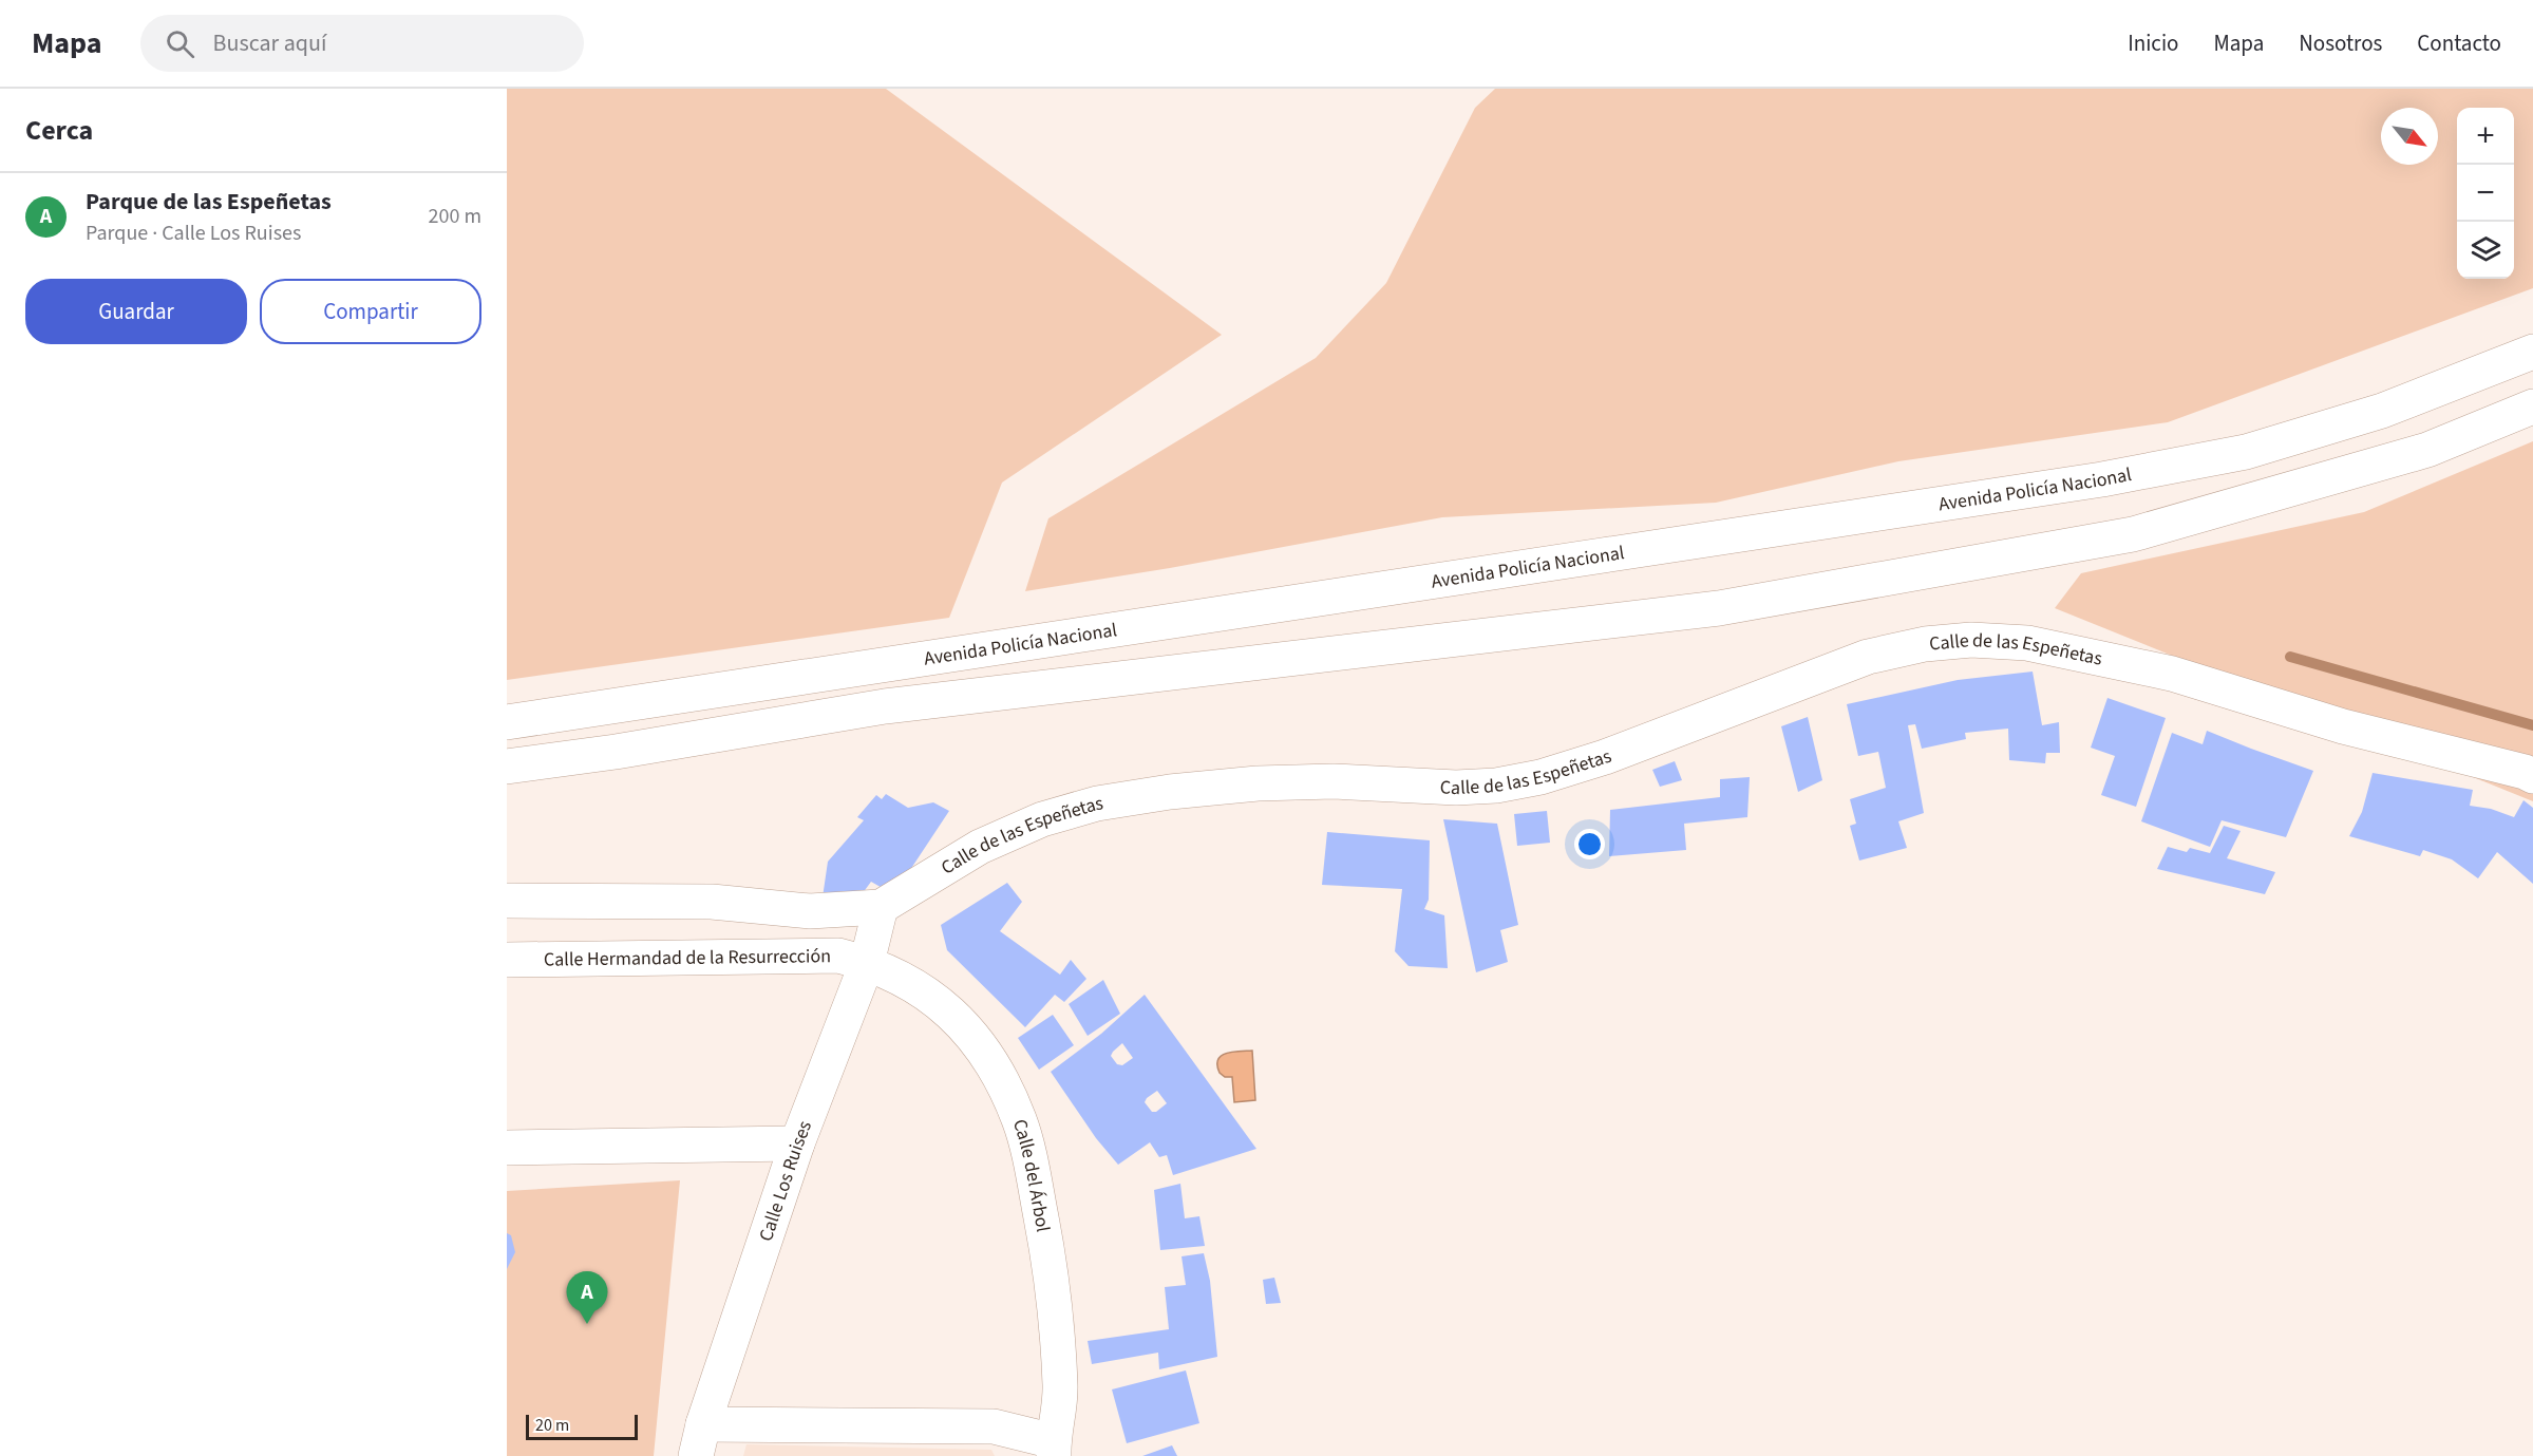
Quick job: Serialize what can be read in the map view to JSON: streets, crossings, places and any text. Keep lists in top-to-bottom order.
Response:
{
  "streets": {
    "street": [
      "Avenida Policía Nacional",
      "Calle de las Espeñetas",
      "Calle Hermandad de la Resurrección",
      "Calle del Árbol",
      "Calle Los Ruises"
    ]
  },
  "crossings": [
    ["Calle de las Espeñetas", "Calle Los Ruises"],
    ["Calle Hermandad de la Resurrección", "Calle del Árbol"],
    ["Calle Hermandad de la Resurrección", "Calle Los Ruises"],
    ["Calle del Árbol", "Calle Los Ruises"]
  ],
  "scale_bar": "20 m",
  "north": "bottom right",
  "page": {
    "header": "Mapa",
    "search": "Buscar aquí",
    "nav": [
      "Inicio",
      "Mapa",
      "Nosotros",
      "Contacto"
    ],
    "heading": "Cerca",
    "map_buttons": ["+", "−"],
    "list": [
      {
        "mark": "A",
        "name": "Parque de las Espeñetas",
        "note": "Parque · Calle Los Ruises",
        "value": "200 m"
      }
    ],
    "buttons": ["Guardar", "Compartir"],
    "pins": "A",
    "scale": "20 m"
  }
}
